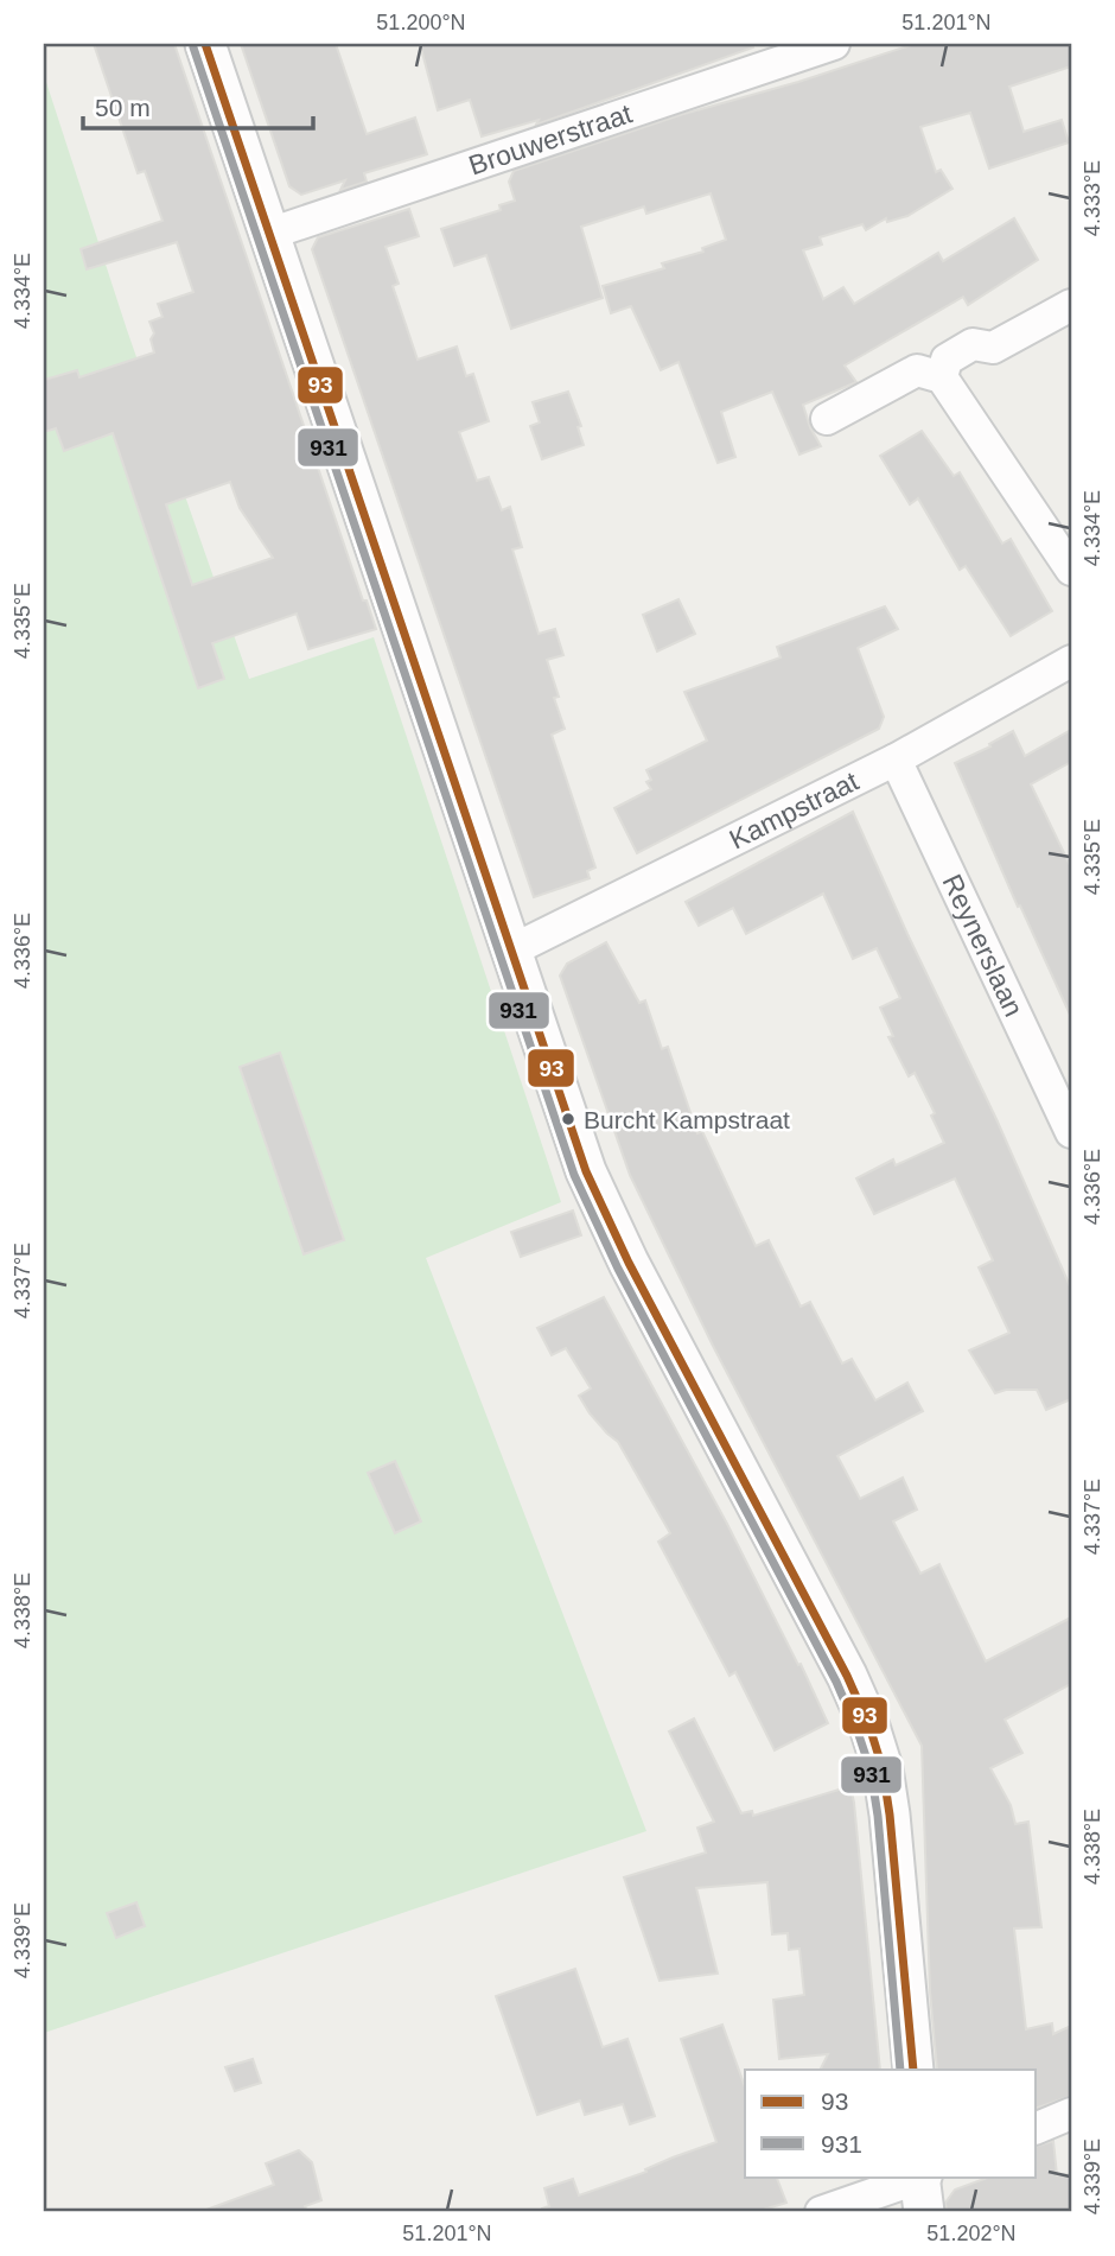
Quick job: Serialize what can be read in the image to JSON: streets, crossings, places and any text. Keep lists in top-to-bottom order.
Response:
{
  "streets": {
    "street": ["Brouwerstraat", "Kampstraat", "Reynerslaan"]
  },
  "crossings": [
    ["Kampstraat", "Reynerslaan"]
  ],
  "places": ["Burcht Kampstraat"],
  "lines": ["transit line 93", "transit line 931"],
  "legend": ["93", "931"],
  "scale_bar": "50 m",
  "coordinates": [
    "51.200°N",
    "51.201°N",
    "4.333°E",
    "4.334°E",
    "4.335°E",
    "4.336°E",
    "4.337°E",
    "4.338°E",
    "4.339°E",
    "51.202°N"
  ]
}
